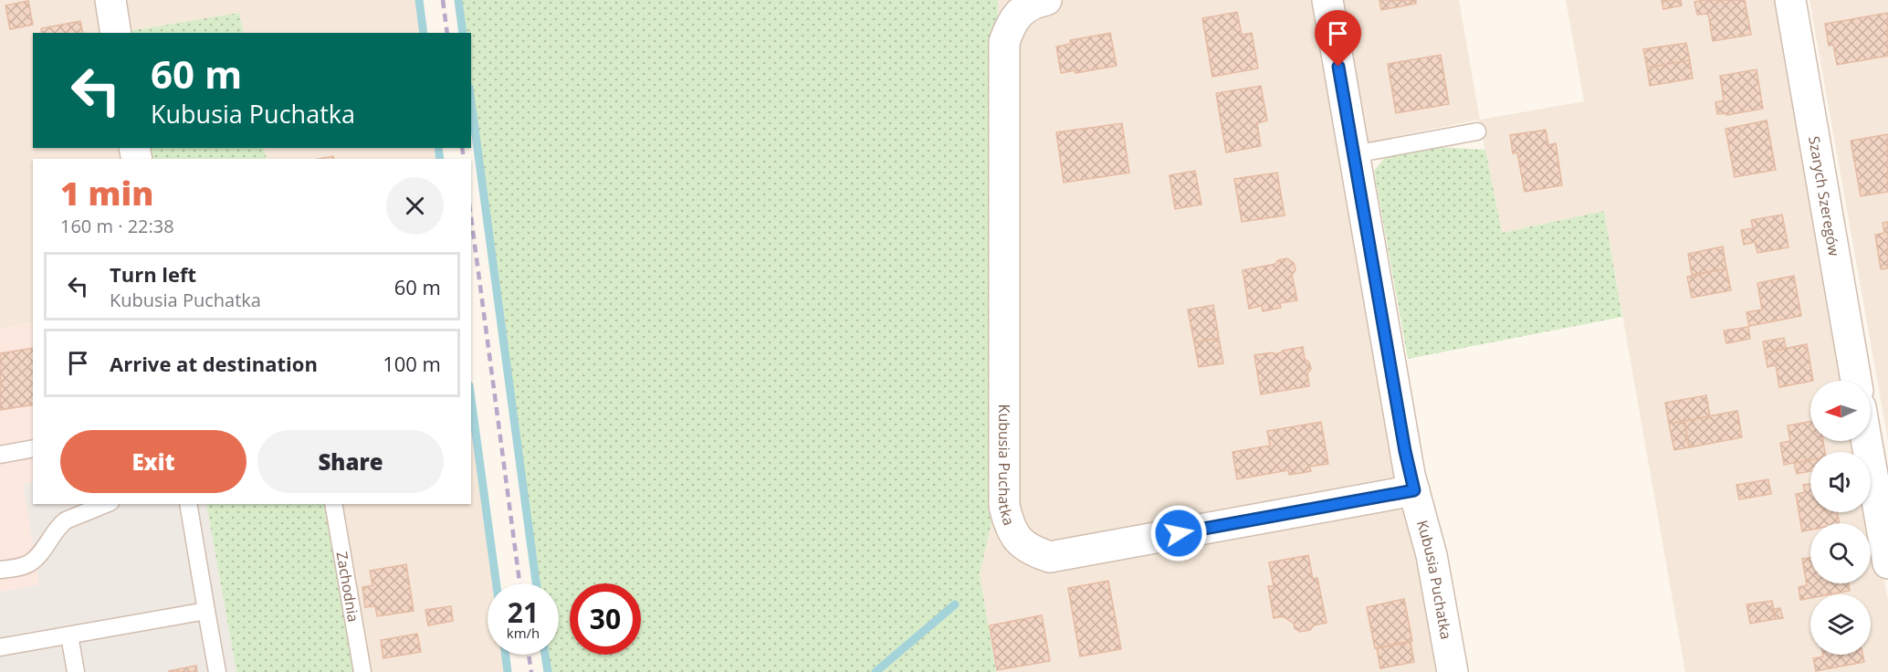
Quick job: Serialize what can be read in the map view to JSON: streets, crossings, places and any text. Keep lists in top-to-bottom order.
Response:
{
  "streets": {
    "street": ["Szarych Szeregów", "Kubusia Puchatka"],
    "lane": ["Zachodnia"]
  },
  "north": "left",
  "page": {
    "turn": ["60 m", "Kubusia Puchatka"],
    "heading": ["1 min", "160 m · 22:38"],
    "list": [
      {
        "name": "Turn left",
        "note": "Kubusia Puchatka",
        "value": "60 m"
      },
      {
        "name": "Arrive at destination",
        "value": "100 m"
      }
    ],
    "buttons": ["Exit", "Share"],
    "speed": "21 km/h",
    "limit": "30"
  }
}
